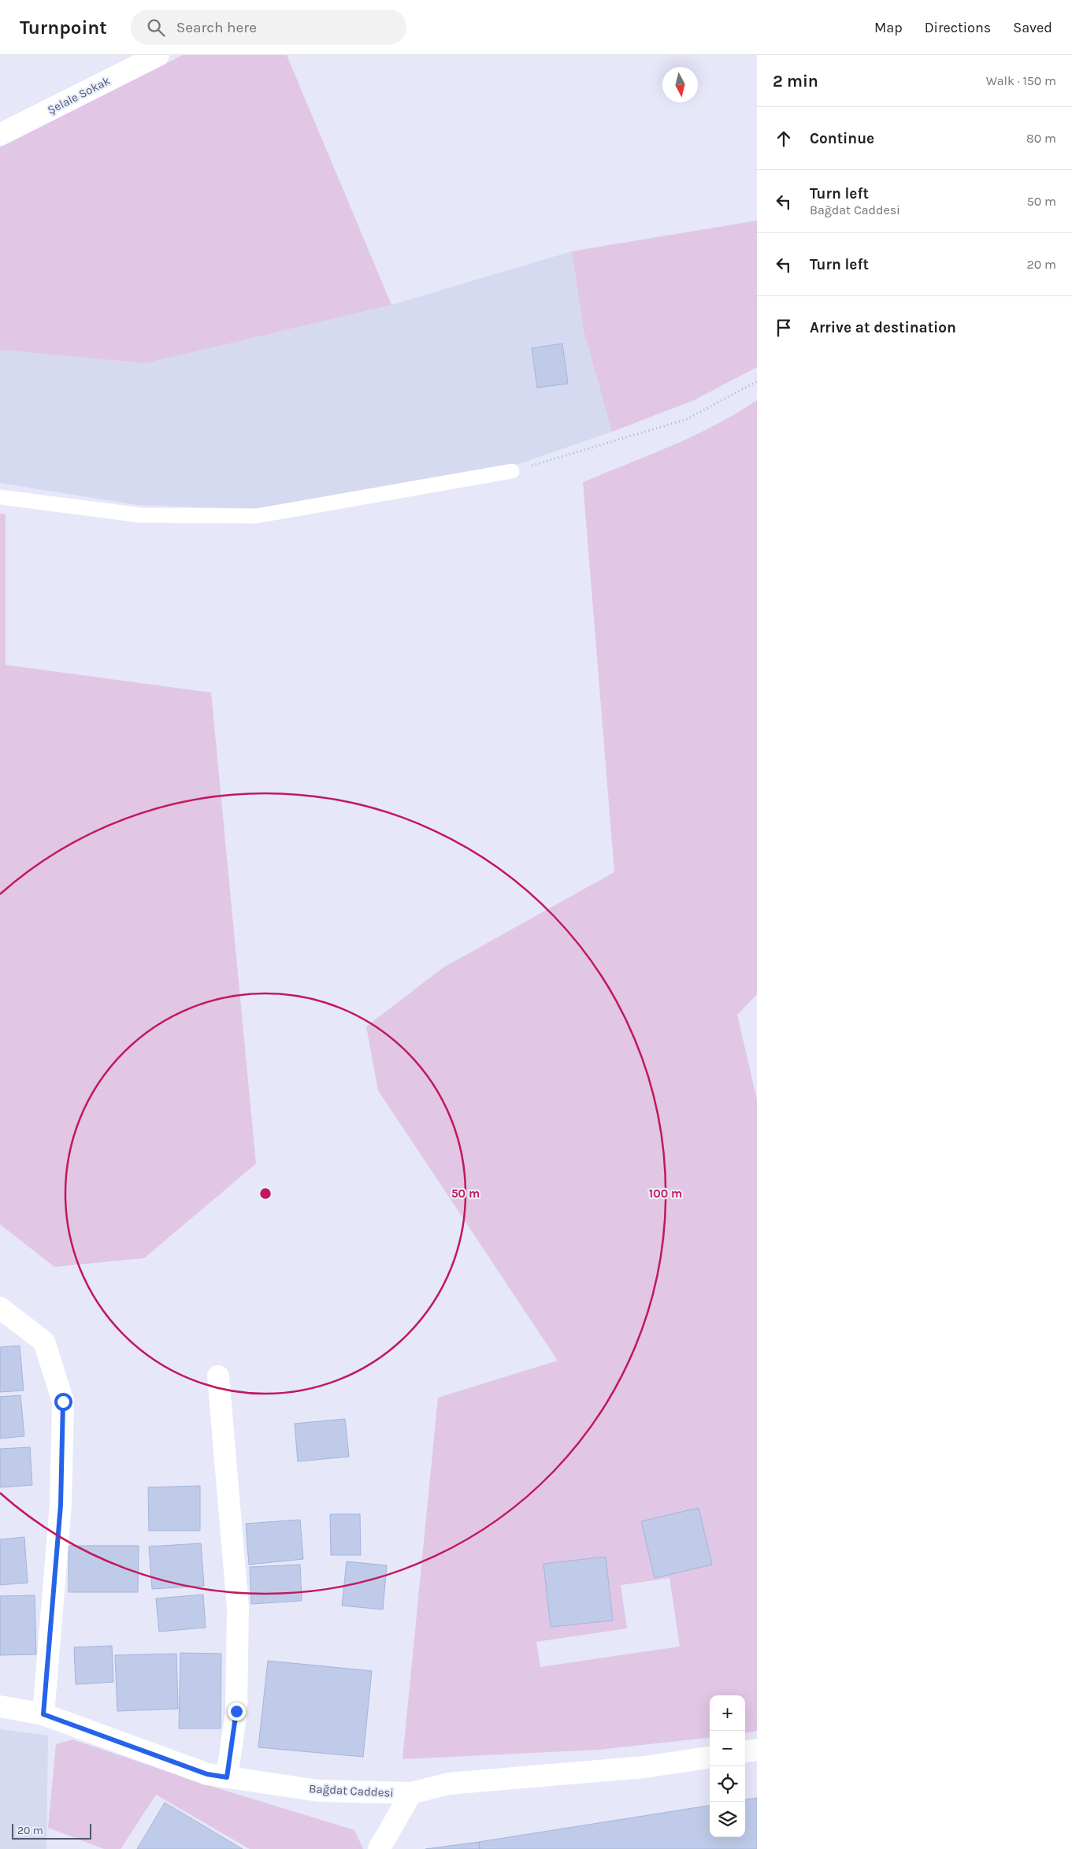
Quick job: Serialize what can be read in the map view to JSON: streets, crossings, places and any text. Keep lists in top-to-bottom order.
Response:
{
  "streets": {
    "street": ["Şelale Sokak", "Bağdat Caddesi"]
  },
  "scale_bar": "20 m",
  "north": "bottom",
  "page": {
    "header": "Turnpoint",
    "search": "Search here",
    "nav": ["Map", "Directions", "Saved"],
    "heading": ["2 min", "Walk · 150 m"],
    "list": [
      ["Continue", "80 m"],
      ["Turn left", "Bağdat Caddesi", "50 m"],
      ["Turn left", "20 m"],
      "Arrive at destination"
    ],
    "map_buttons": ["+", "−"],
    "scale": "20 m"
  },
  "rings": ["50 m", "100 m"]
}
